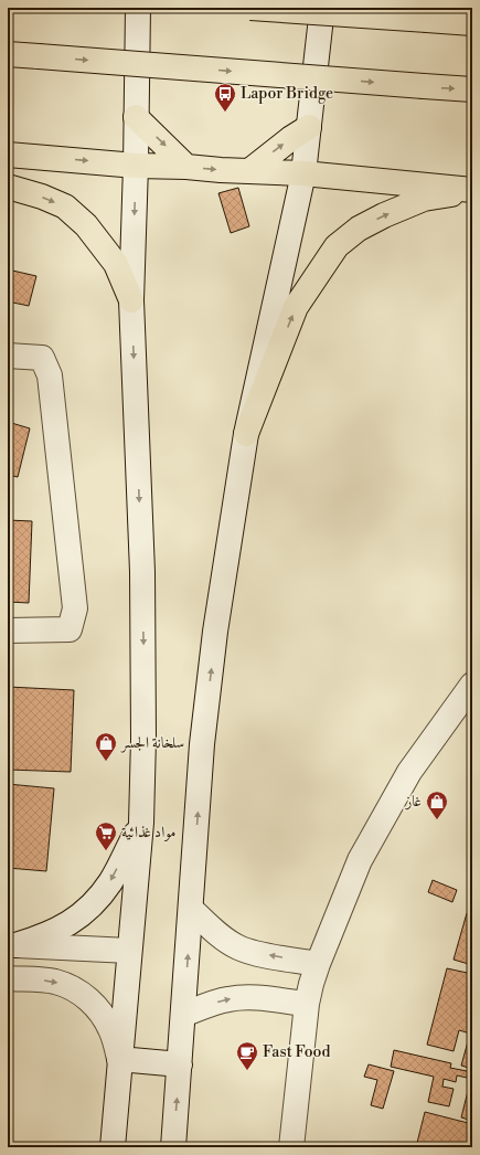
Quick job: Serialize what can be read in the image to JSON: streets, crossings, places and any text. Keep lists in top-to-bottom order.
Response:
{
  "places": {
    "bus stop": ["Lapor Bridge"],
    "shop": ["سلخانة الجسر", "غاز"],
    "supermarket": ["مواد غذائية"],
    "cafe": ["Fast Food"]
  }
}
